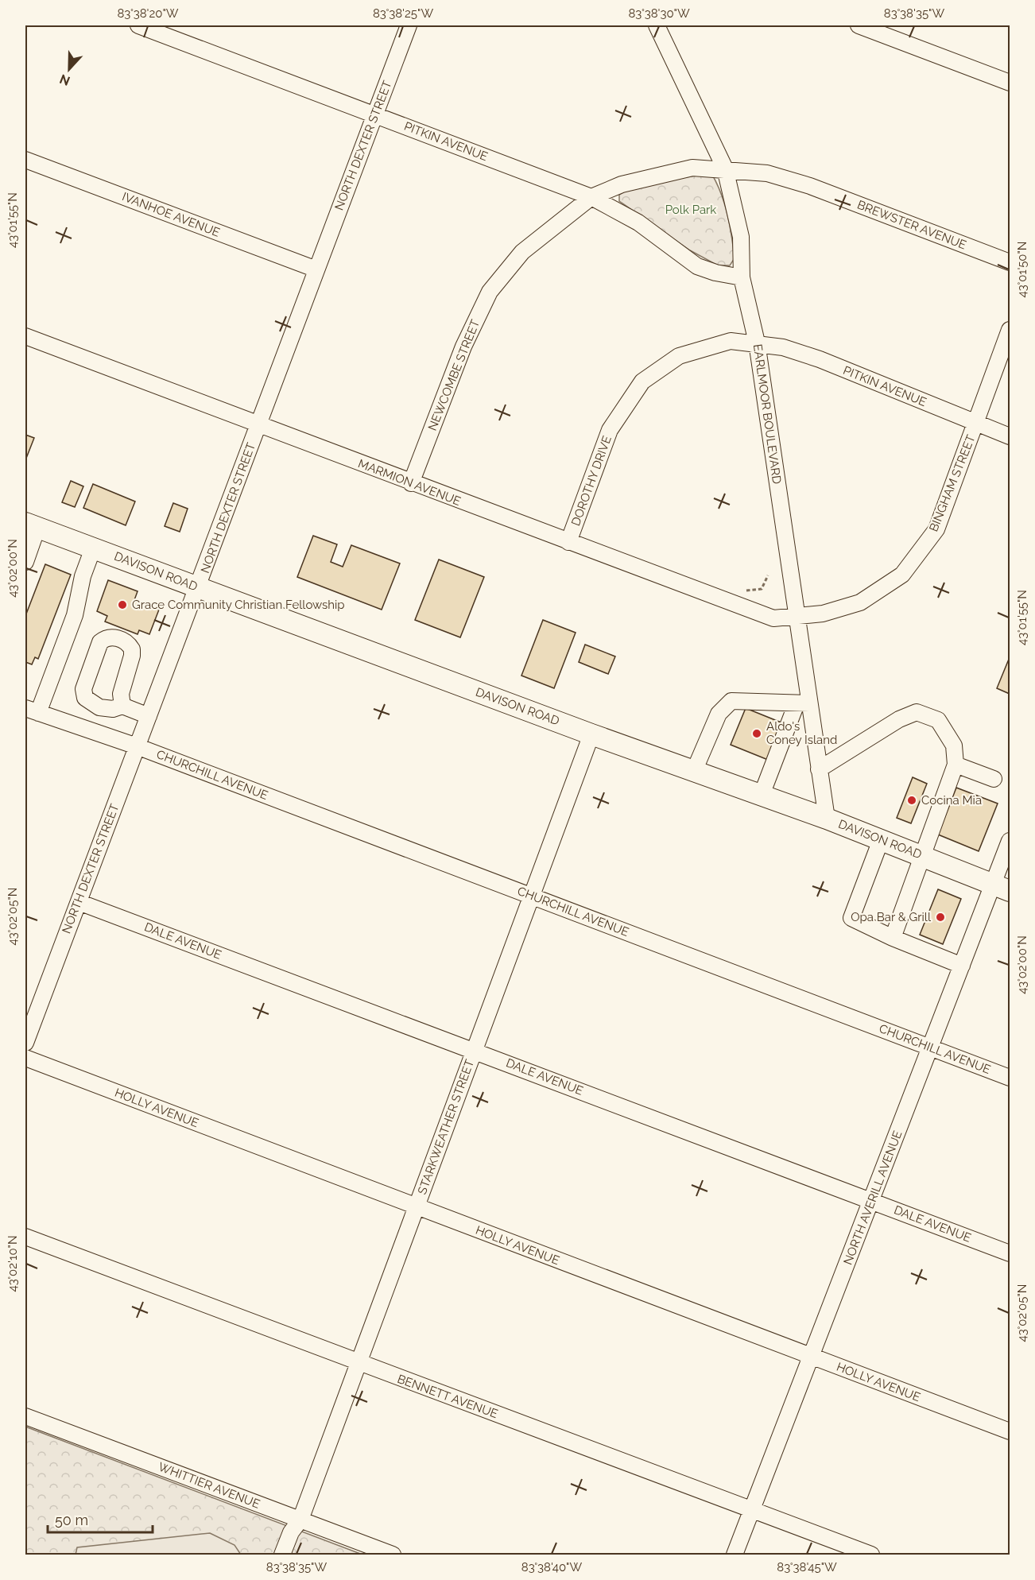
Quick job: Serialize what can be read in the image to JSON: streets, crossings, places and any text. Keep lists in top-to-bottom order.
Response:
{
  "streets": {
    "main road": ["DAVISON ROAD"],
    "street": [
      "PITKIN AVENUE",
      "NORTH DEXTER STREET",
      "IVANHOE AVENUE",
      "BREWSTER AVENUE",
      "NEWCOMBE STREET",
      "EARLMOOR BOULEVARD",
      "DOROTHY DRIVE",
      "MARMION AVENUE",
      "BINGHAM STREET",
      "CHURCHILL AVENUE",
      "DALE AVENUE",
      "HOLLY AVENUE",
      "STARKWEATHER STREET",
      "NORTH AVERILL AVENUE",
      "BENNETT AVENUE",
      "WHITTIER AVENUE"
    ]
  },
  "crossings": [
    ["PITKIN AVENUE", "NORTH DEXTER STREET"],
    ["PITKIN AVENUE", "BREWSTER AVENUE"],
    ["PITKIN AVENUE", "NEWCOMBE STREET"],
    ["PITKIN AVENUE", "EARLMOOR BOULEVARD"],
    ["PITKIN AVENUE", "DOROTHY DRIVE"],
    ["PITKIN AVENUE", "BINGHAM STREET"],
    ["NORTH DEXTER STREET", "IVANHOE AVENUE"],
    ["NORTH DEXTER STREET", "MARMION AVENUE"],
    ["NORTH DEXTER STREET", "DAVISON ROAD"],
    ["NORTH DEXTER STREET", "CHURCHILL AVENUE"],
    ["NORTH DEXTER STREET", "DALE AVENUE"],
    ["BREWSTER AVENUE", "NEWCOMBE STREET"],
    ["BREWSTER AVENUE", "EARLMOOR BOULEVARD"],
    ["NEWCOMBE STREET", "MARMION AVENUE"],
    ["EARLMOOR BOULEVARD", "DOROTHY DRIVE"],
    ["EARLMOOR BOULEVARD", "MARMION AVENUE"],
    ["EARLMOOR BOULEVARD", "BINGHAM STREET"],
    ["EARLMOOR BOULEVARD", "DAVISON ROAD"],
    ["DOROTHY DRIVE", "MARMION AVENUE"],
    ["MARMION AVENUE", "BINGHAM STREET"],
    ["DAVISON ROAD", "STARKWEATHER STREET"],
    ["DAVISON ROAD", "NORTH AVERILL AVENUE"],
    ["CHURCHILL AVENUE", "STARKWEATHER STREET"],
    ["CHURCHILL AVENUE", "NORTH AVERILL AVENUE"],
    ["DALE AVENUE", "STARKWEATHER STREET"],
    ["DALE AVENUE", "NORTH AVERILL AVENUE"],
    ["HOLLY AVENUE", "STARKWEATHER STREET"],
    ["HOLLY AVENUE", "NORTH AVERILL AVENUE"],
    ["STARKWEATHER STREET", "BENNETT AVENUE"],
    ["STARKWEATHER STREET", "WHITTIER AVENUE"],
    ["NORTH AVERILL AVENUE", "BENNETT AVENUE"]
  ],
  "parks": ["Polk Park"],
  "places": [
    "Grace Community Christian Fellowship",
    "Aldo's Coney Island",
    "Cocina Mia",
    "Opa Bar & Grill"
  ],
  "scale_bar": "50 m",
  "north": "bottom",
  "coordinates": [
    "83°38'20\"W",
    "83°38'25\"W",
    "83°38'30\"W",
    "83°38'35\"W",
    "43°01'55\"N",
    "43°01'50\"N",
    "43°02'00\"N",
    "43°02'05\"N",
    "43°02'10\"N",
    "83°38'40\"W",
    "83°38'45\"W"
  ]
}
